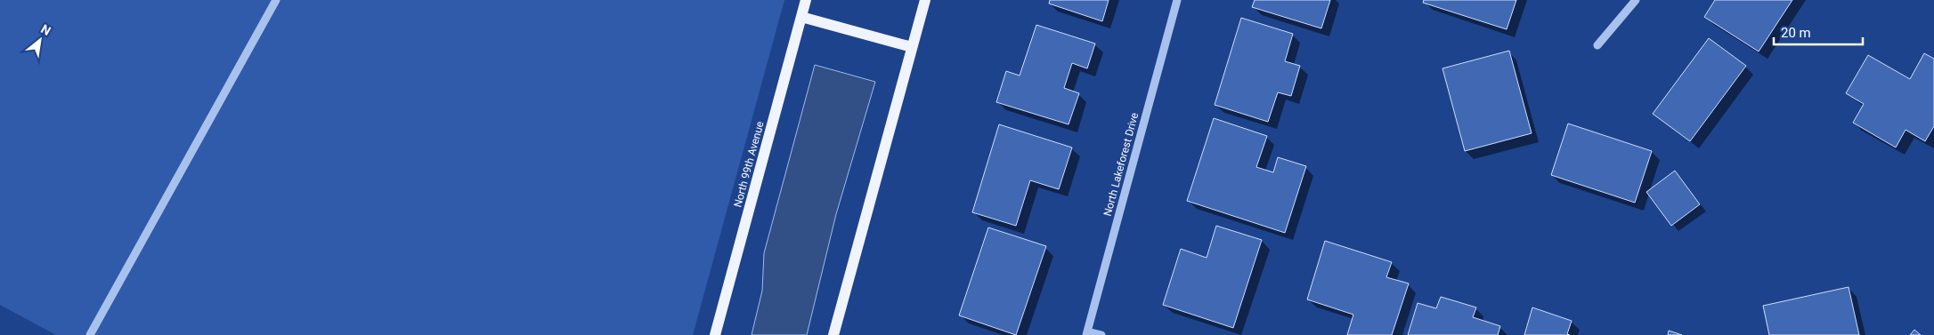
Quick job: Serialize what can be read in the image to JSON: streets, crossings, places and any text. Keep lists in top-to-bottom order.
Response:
{
  "streets": {
    "main road": ["North 99th Avenue"],
    "street": ["North Lakeforest Drive"]
  },
  "scale_bar": "20 m",
  "north": "top right"
}
